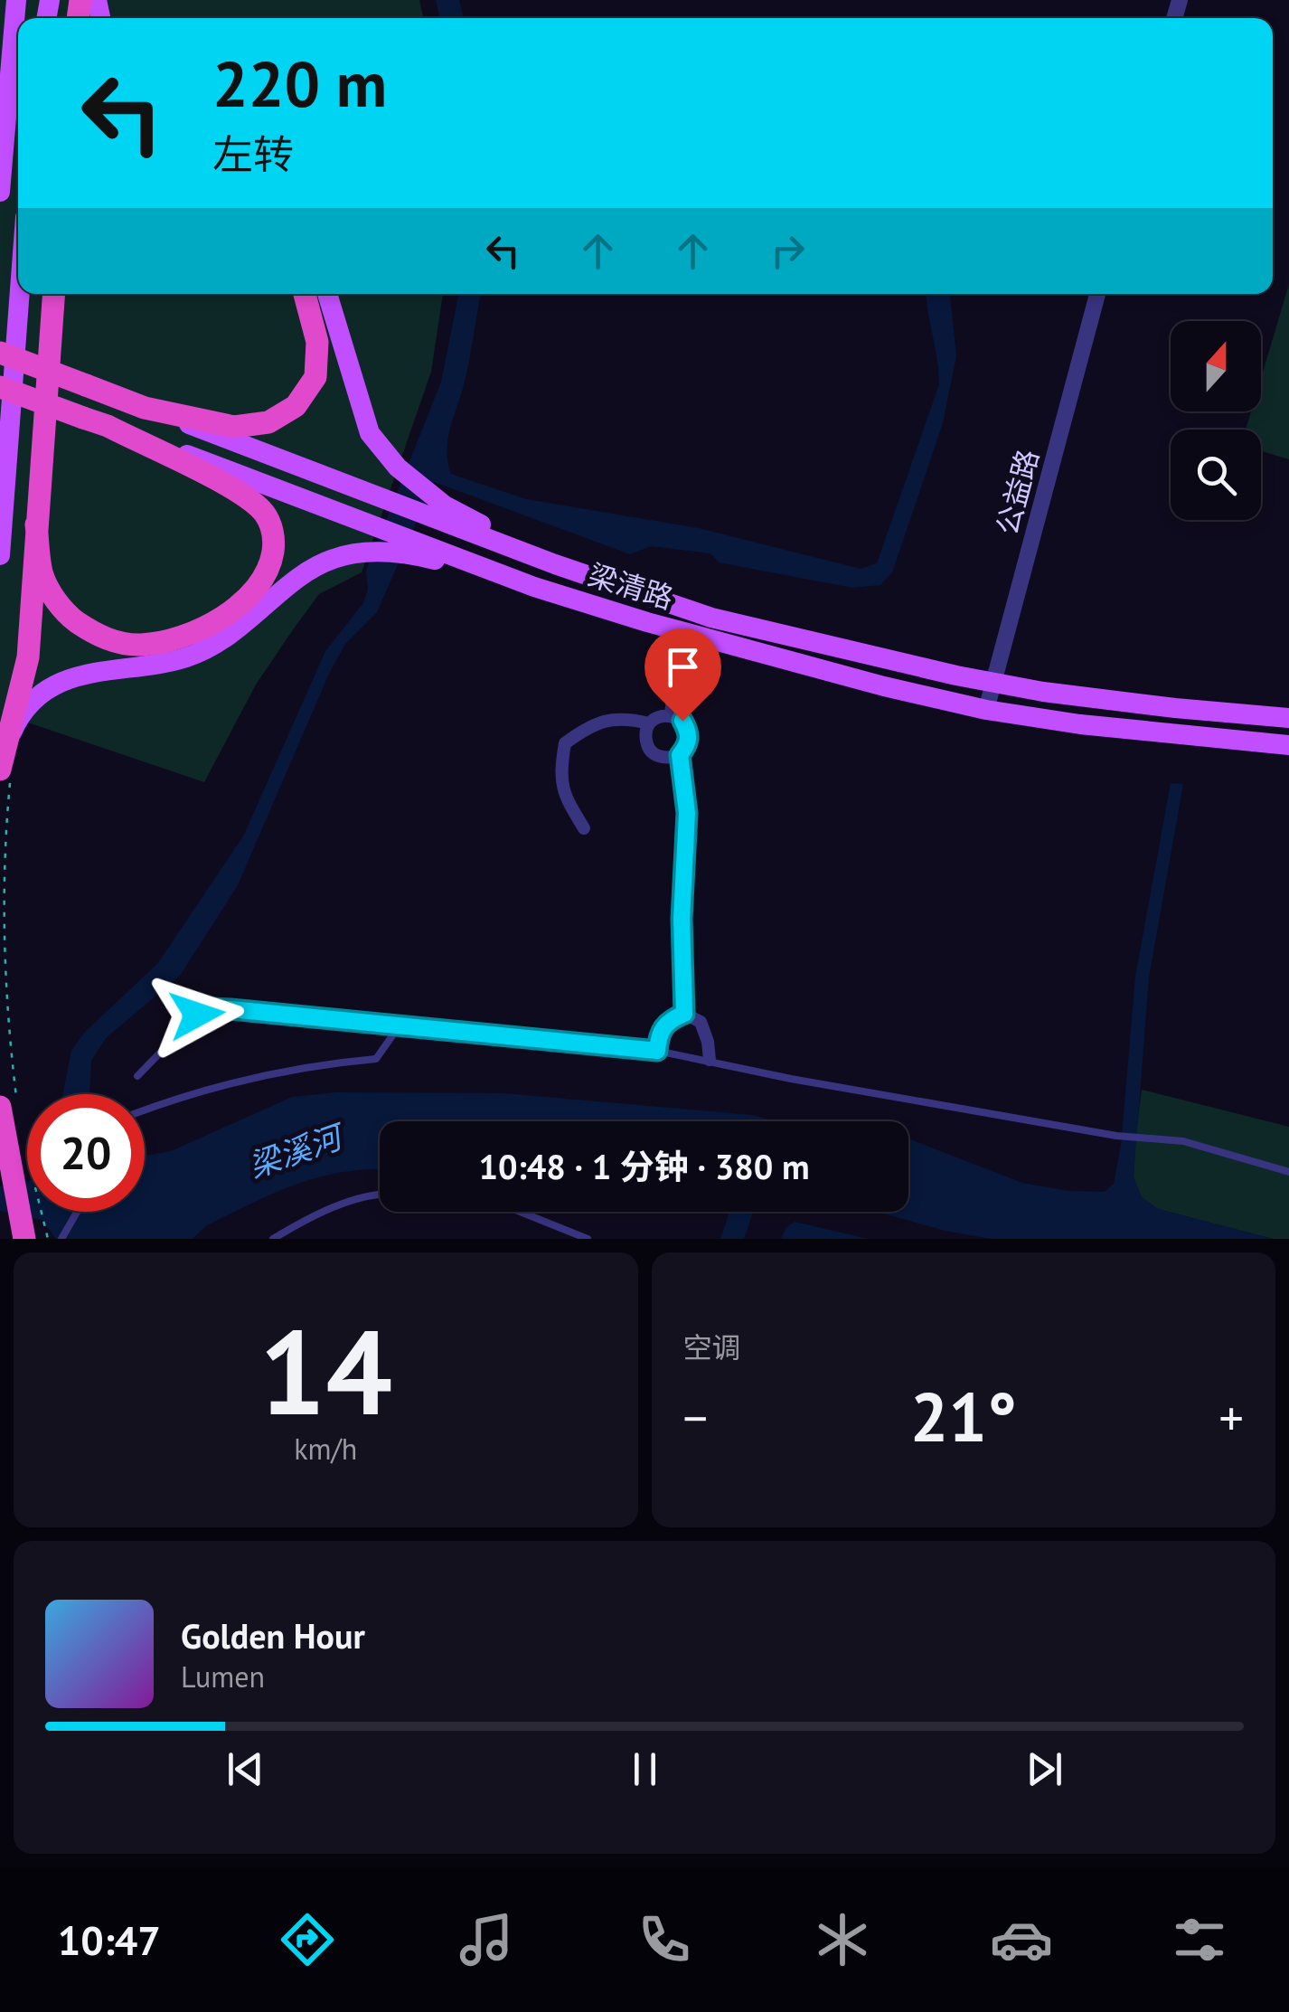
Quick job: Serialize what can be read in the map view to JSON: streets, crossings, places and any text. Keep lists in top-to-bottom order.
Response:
{
  "streets": {
    "highway": ["梁清路"],
    "street": ["公益路"]
  },
  "crossings": [
    ["公益路", "梁清路"]
  ],
  "water": ["梁溪河"],
  "north": "top",
  "page": {
    "turn": ["220 m", "左转"],
    "limit": "20",
    "trip": "10:48 · 1 分钟 · 380 m",
    "tile": [
      ["14", "km/h"],
      "空调"
    ],
    "heat": ["−", "21°", "+"],
    "song": ["Golden Hour", "Lumen"],
    "tabs": "10:47"
  }
}
